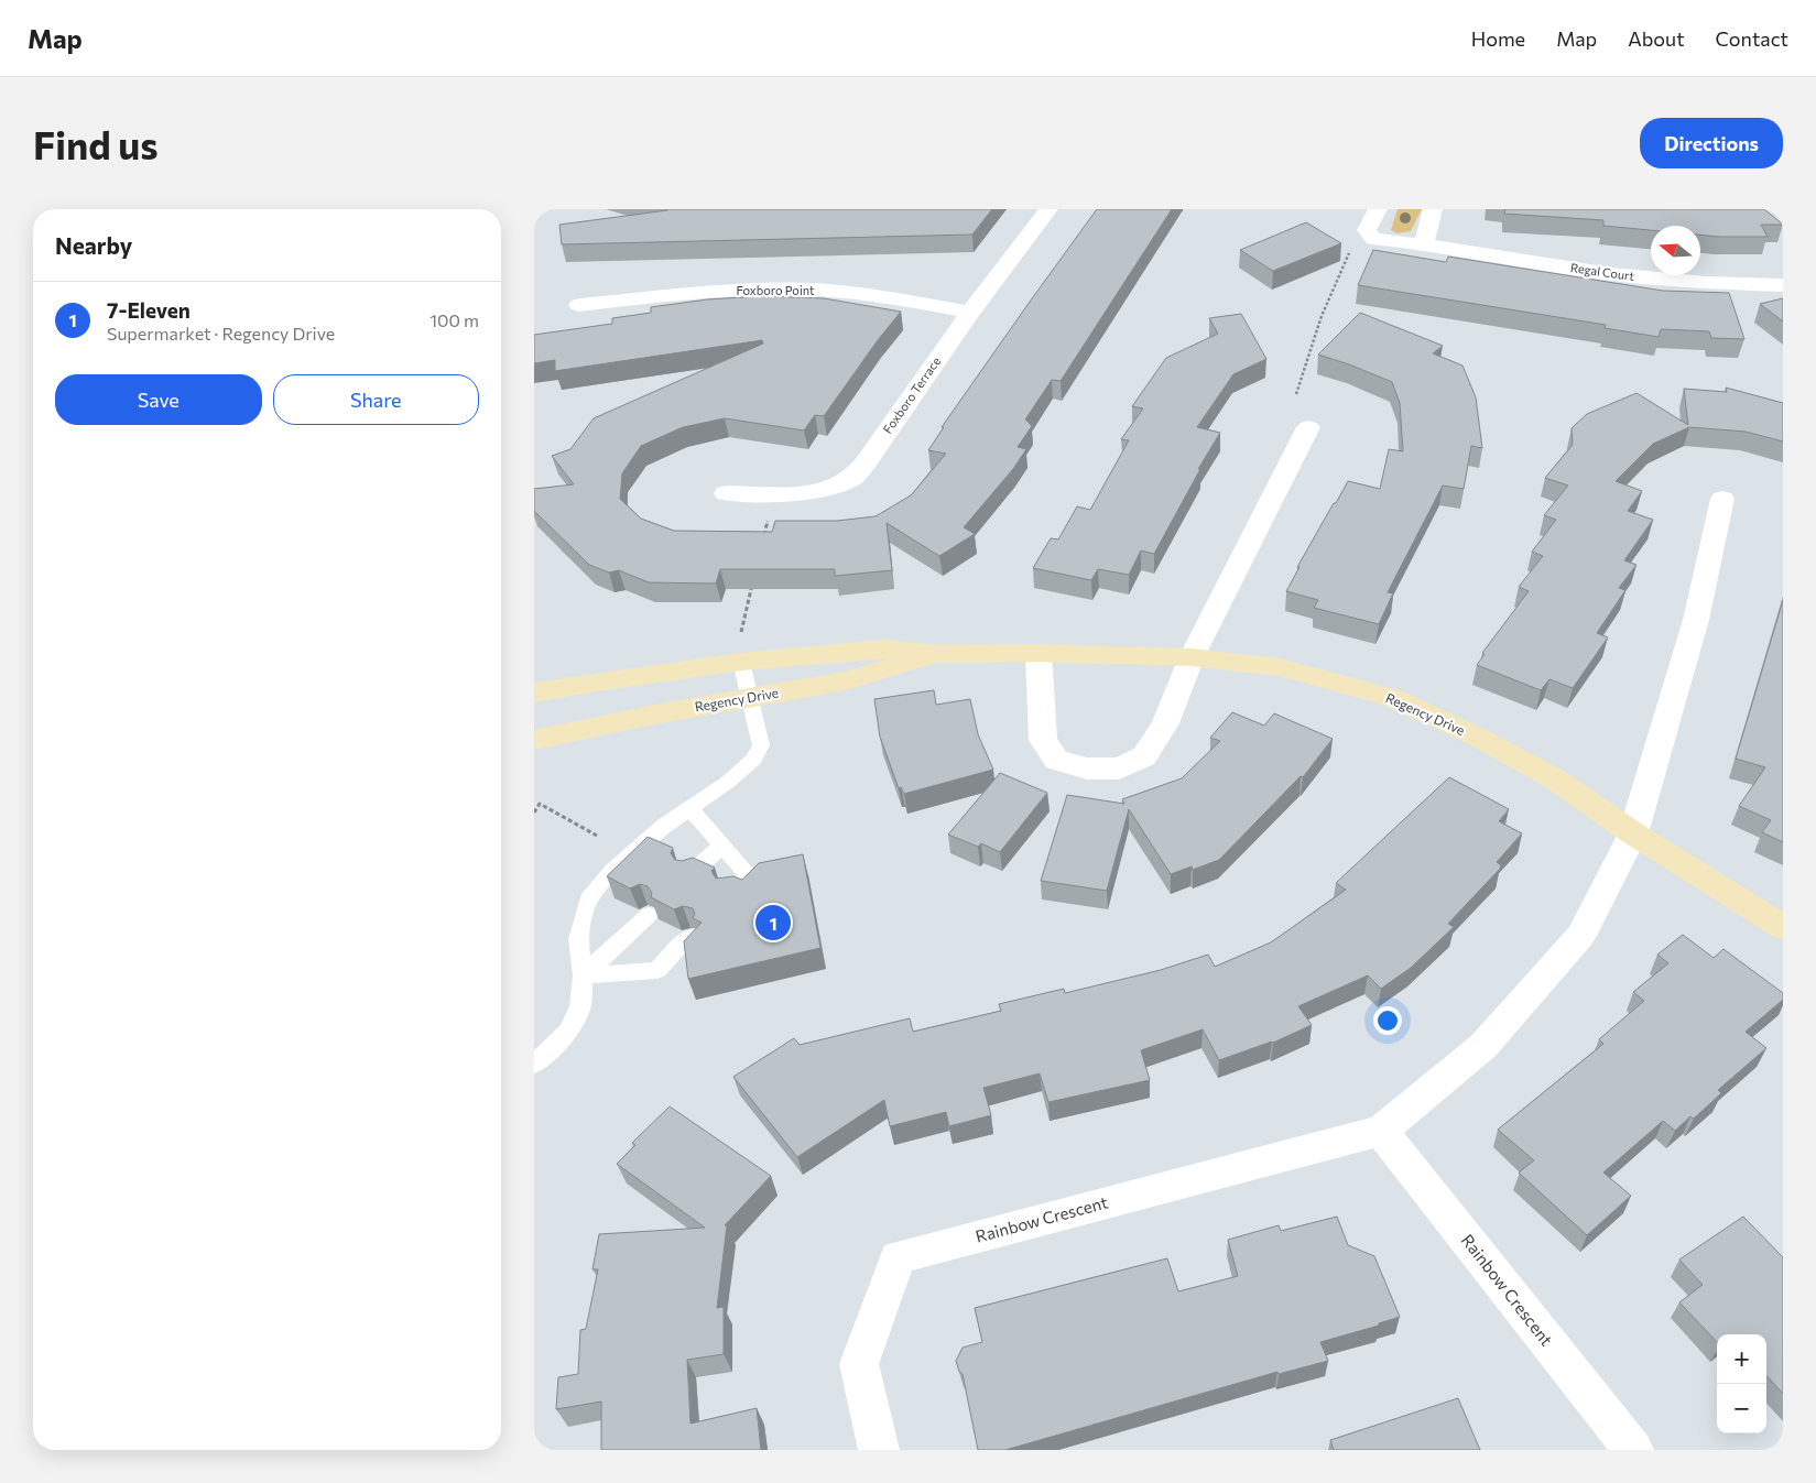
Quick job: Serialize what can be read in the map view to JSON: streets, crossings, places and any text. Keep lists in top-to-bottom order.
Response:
{
  "streets": {
    "street": [
      "Regal Court",
      "Foxboro Point",
      "Foxboro Terrace",
      "Regency Drive",
      "Rainbow Crescent"
    ]
  },
  "crossings": [
    ["Foxboro Point", "Foxboro Terrace"],
    ["Regency Drive", "Rainbow Crescent"]
  ],
  "north": "left",
  "page": {
    "header": "Map",
    "nav": [
      "Home",
      "Map",
      "About",
      "Contact"
    ],
    "buttons": [
      "Directions",
      ["Save", "Share"]
    ],
    "title": "Find us",
    "heading": "Nearby",
    "list": [
      {
        "mark": "1",
        "name": "7-Eleven",
        "note": "Supermarket · Regency Drive",
        "value": "100 m"
      }
    ],
    "pins": "1",
    "map_buttons": ["+", "−"]
  }
}
